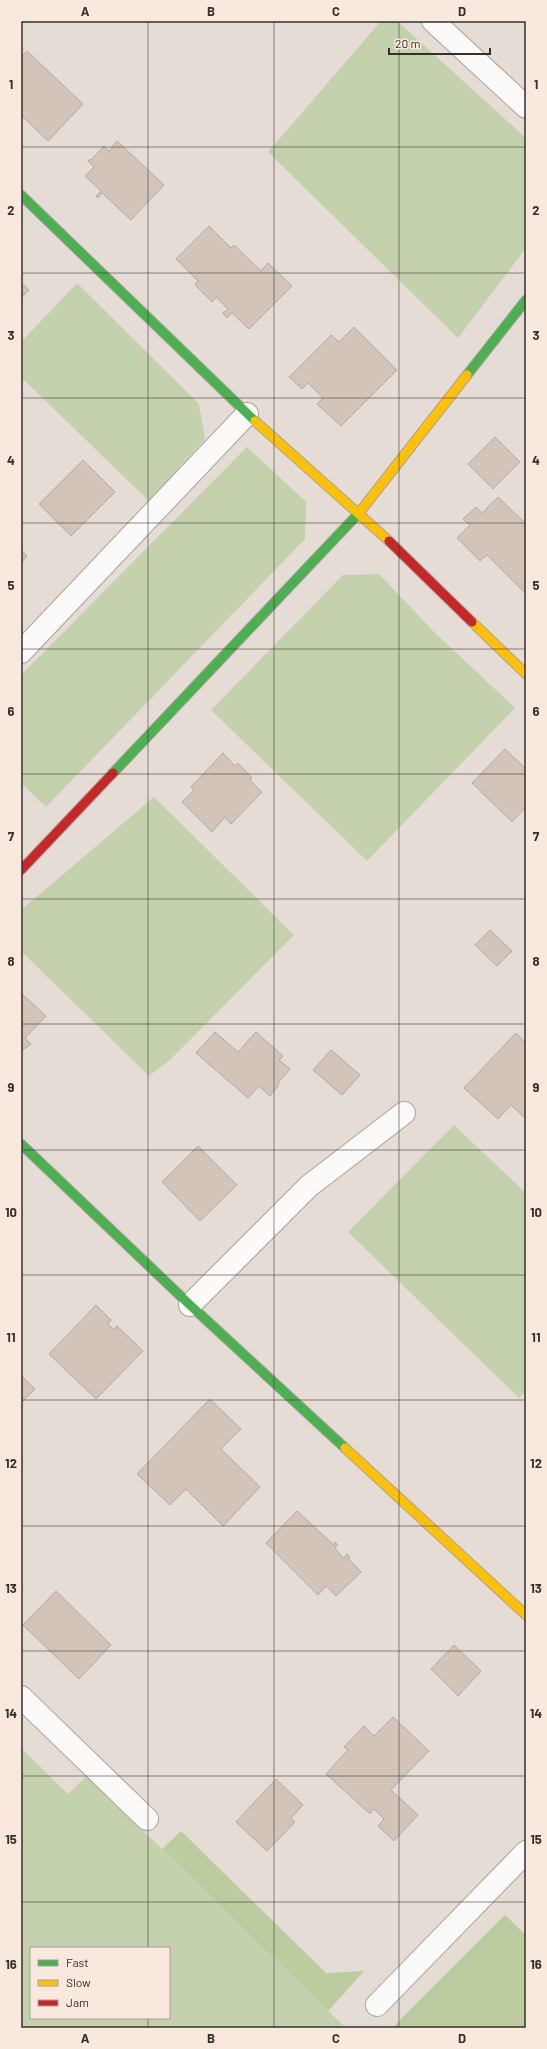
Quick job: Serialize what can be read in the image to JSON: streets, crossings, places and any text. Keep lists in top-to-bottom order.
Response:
{
  "legend": ["Fast", "Slow", "Jam"],
  "scale_bar": "20 m",
  "grid": {
    "columns": [
      "A",
      "B",
      "C",
      "D"
    ],
    "rows": [
      "1",
      "2",
      "3",
      "4",
      "5",
      "6",
      "7",
      "8",
      "9",
      "10",
      "11",
      "12",
      "13",
      "14",
      "15",
      "16"
    ]
  }
}
